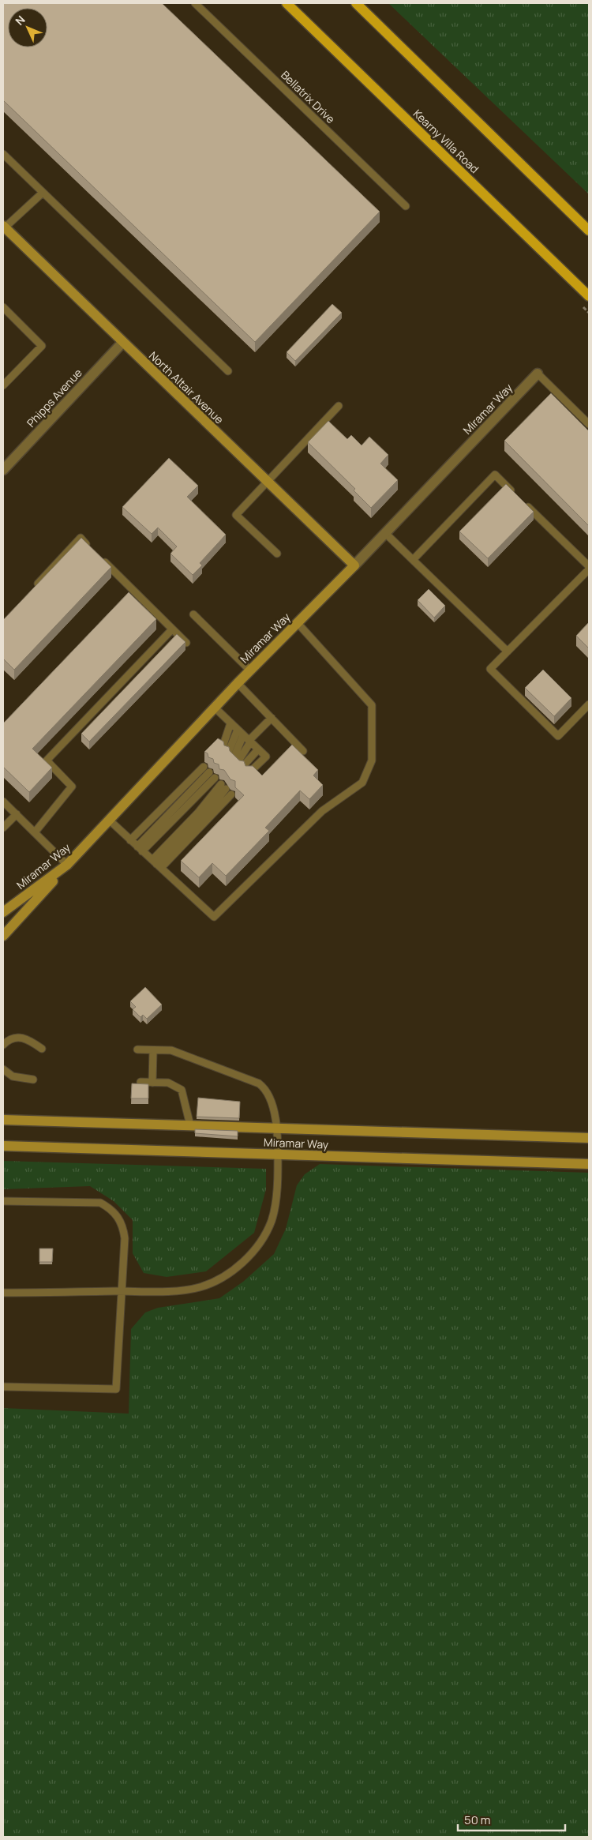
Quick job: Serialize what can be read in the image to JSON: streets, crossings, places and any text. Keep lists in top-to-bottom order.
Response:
{
  "streets": {
    "main road": ["Kearny Villa Road", "North Altair Avenue", "Miramar Way"],
    "street": ["Phipps Avenue"],
    "lane": ["Bellatrix Drive"]
  },
  "crossings": [
    ["North Altair Avenue", "Phipps Avenue"],
    ["North Altair Avenue", "Miramar Way"]
  ],
  "scale_bar": "50 m",
  "north": "top left"
}
